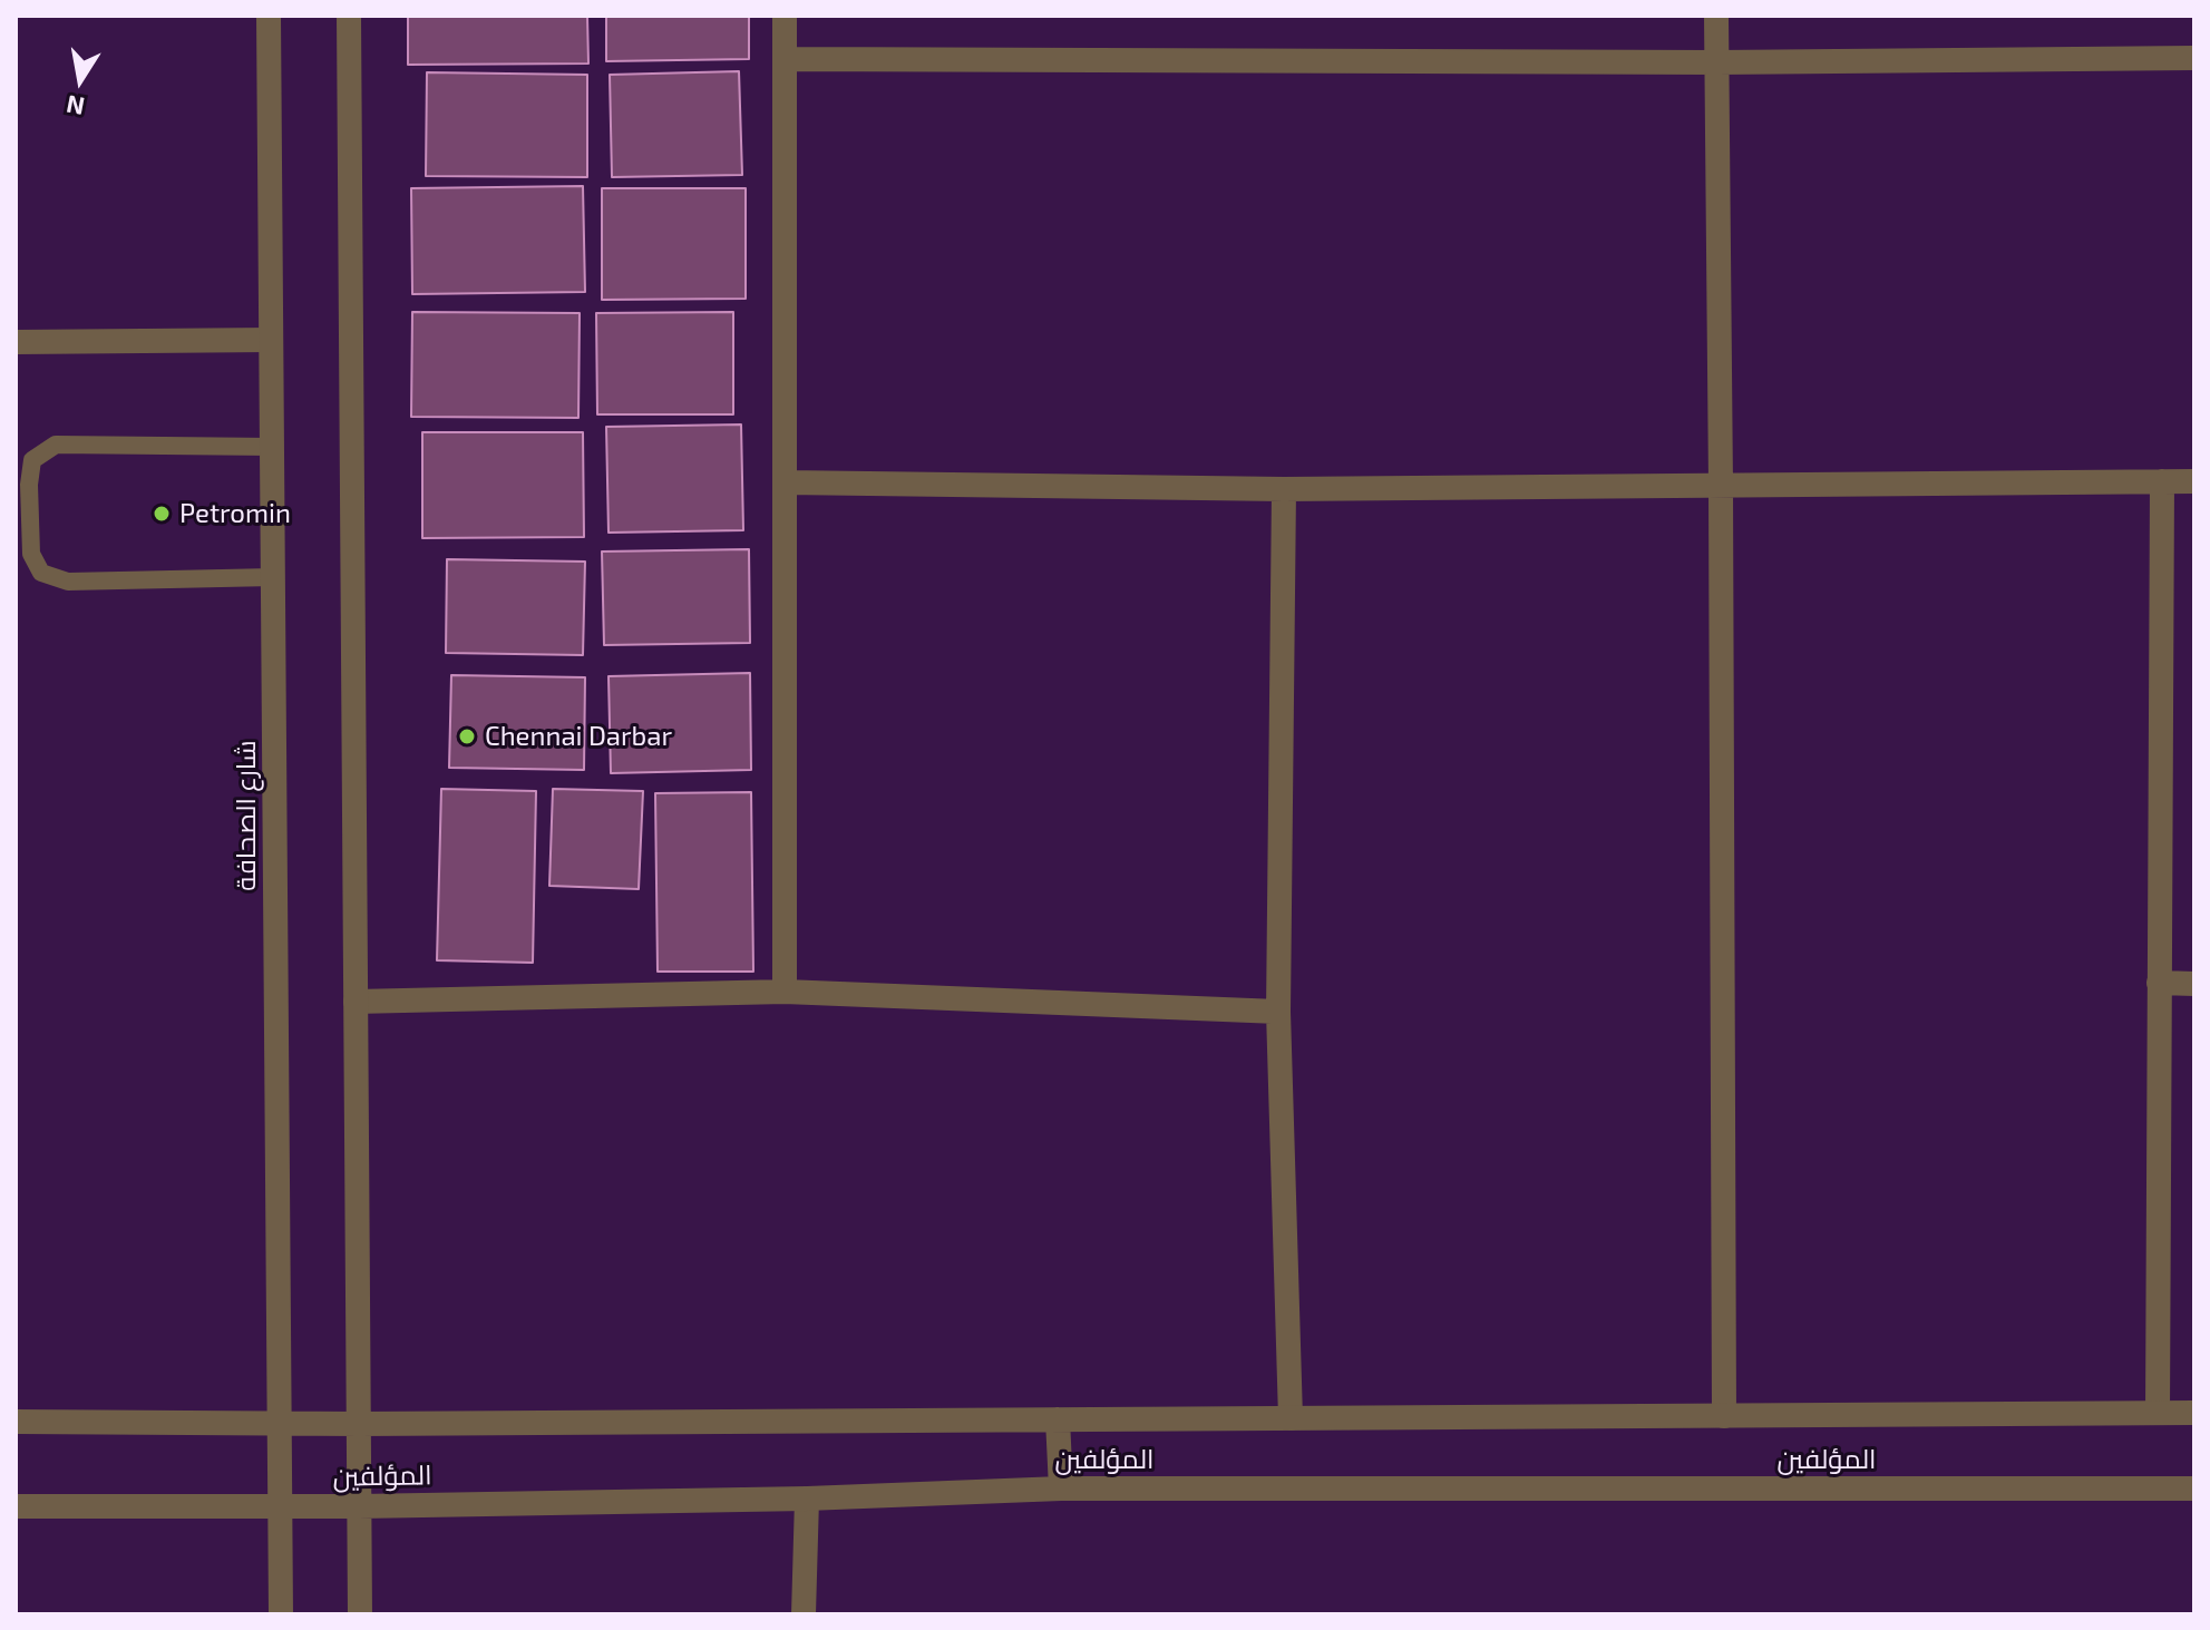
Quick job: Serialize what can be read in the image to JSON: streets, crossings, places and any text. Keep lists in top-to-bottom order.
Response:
{
  "streets": {
    "street": ["شارع الصحافة", "المؤلفين"]
  },
  "crossings": [
    ["شارع الصحافة", "المؤلفين"]
  ],
  "places": ["Petromin", "Chennai Darbar"],
  "north": "bottom"
}
